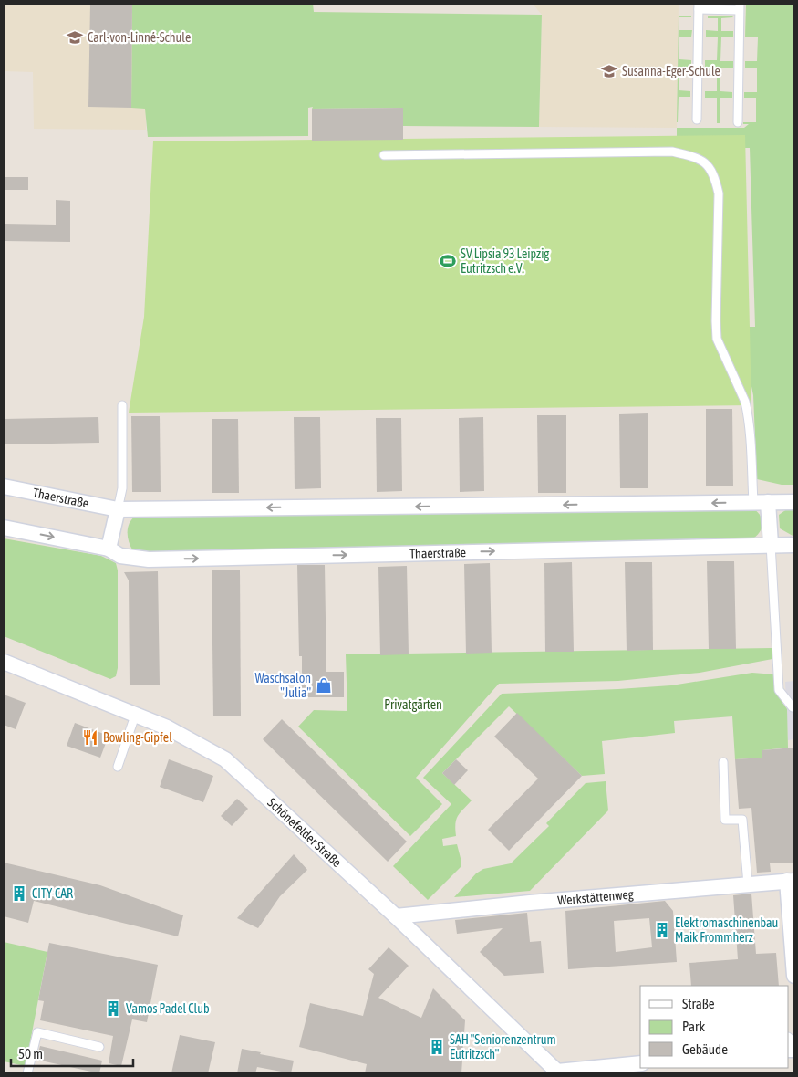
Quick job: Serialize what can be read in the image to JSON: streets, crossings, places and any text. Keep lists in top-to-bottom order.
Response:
{
  "streets": {
    "street": ["Thaerstraße", "Schönefelder Straße", "Werkstättenweg"]
  },
  "crossings": [
    ["Schönefelder Straße", "Werkstättenweg"]
  ],
  "parks": ["Privatgärten"],
  "places": {
    "school or university": ["Carl-von-Linné-Schule", "Susanna-Eger-Schule"],
    "sports": ["SV Lipsia 93 Leipzig Eutritzsch e.V."],
    "shop": ["Waschsalon \"Julia\""],
    "restaurant": ["Bowling-Gipfel"],
    "building": [
      "CITY-CAR",
      "Elektromaschinenbau Maik Frommherz",
      "Vamos Padel Club",
      "SAH \"Seniorenzentrum Eutritzsch\""
    ]
  },
  "legend": ["Straße", "Park", "Gebäude"],
  "scale_bar": "50 m"
}
